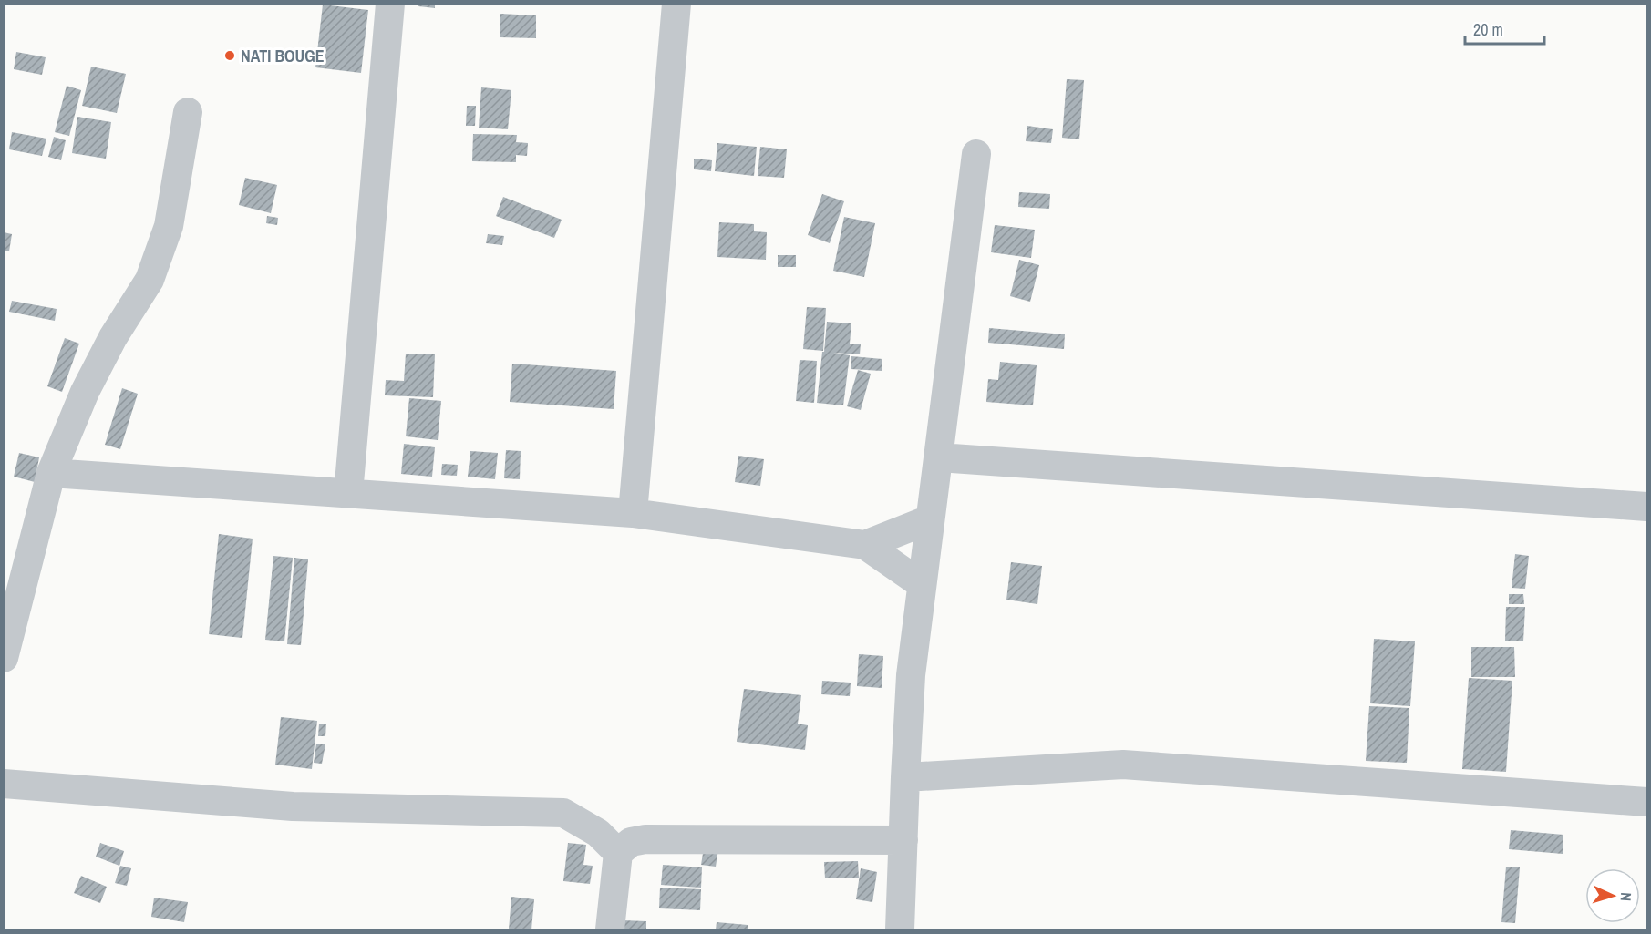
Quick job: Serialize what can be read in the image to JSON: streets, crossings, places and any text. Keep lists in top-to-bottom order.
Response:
{
  "places": ["NATI BOUGE"],
  "scale_bar": "20 m",
  "north": "right"
}
